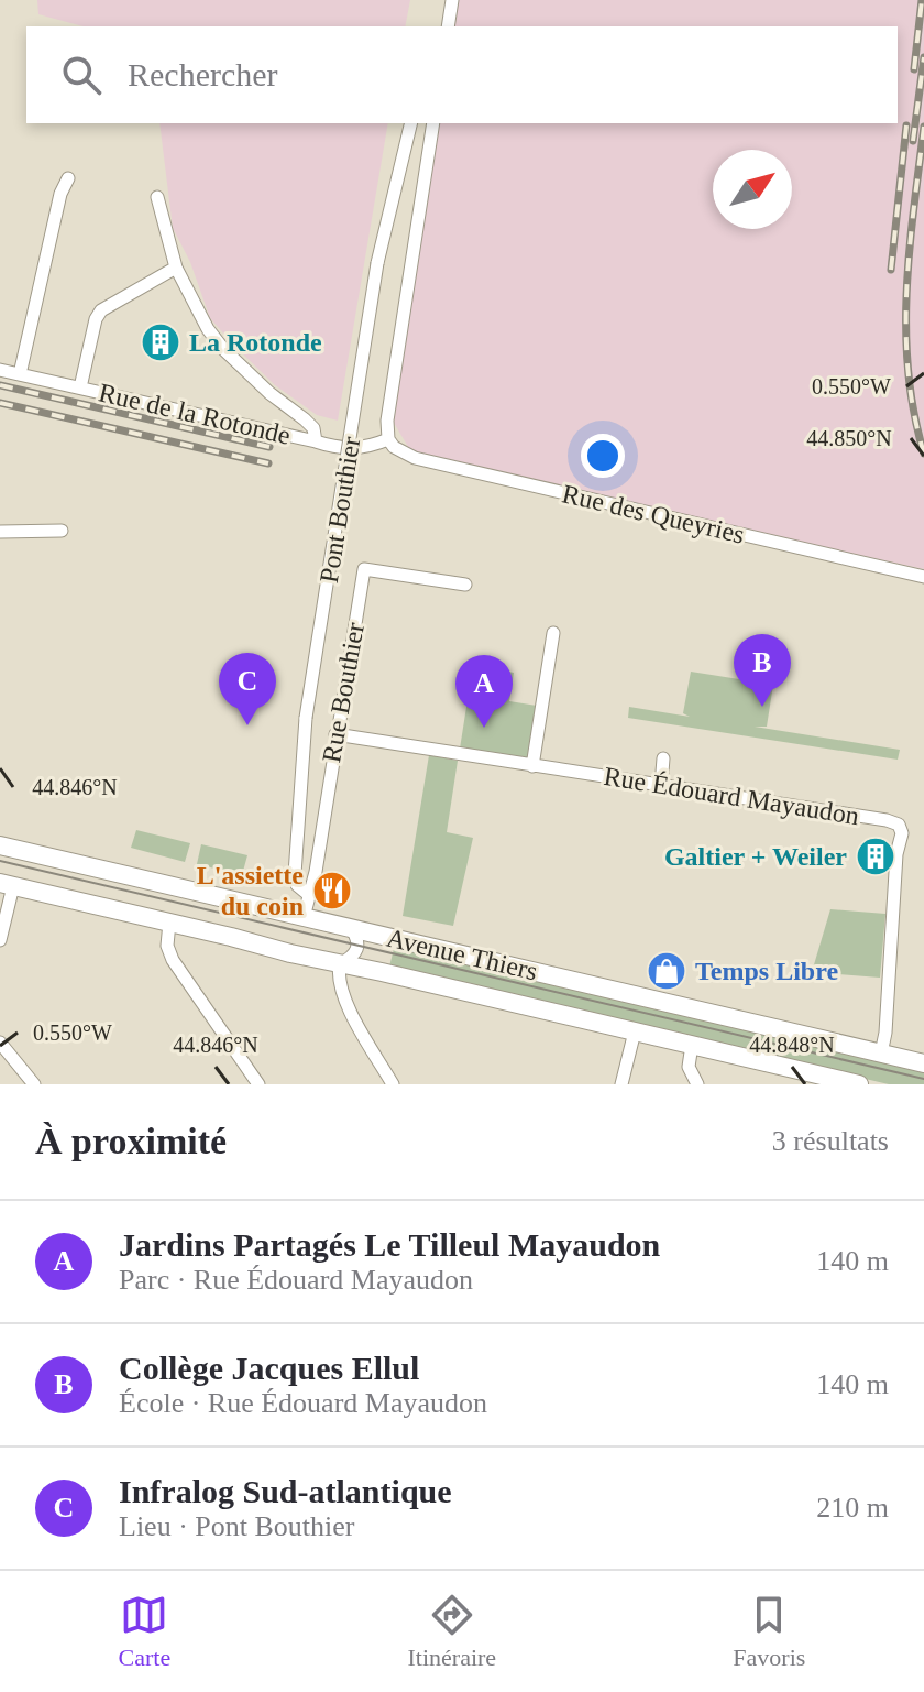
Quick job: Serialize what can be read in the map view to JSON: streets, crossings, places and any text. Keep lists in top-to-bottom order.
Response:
{
  "streets": {
    "street": [
      "Rue de la Rotonde",
      "Pont Bouthier",
      "Rue des Queyries",
      "Rue Bouthier",
      "Rue Édouard Mayaudon",
      "Avenue Thiers"
    ]
  },
  "crossings": [
    ["Rue de la Rotonde", "Rue des Queyries"],
    ["Pont Bouthier", "Rue Bouthier"],
    ["Rue Bouthier", "Rue Édouard Mayaudon"],
    ["Rue Bouthier", "Avenue Thiers"],
    ["Rue Édouard Mayaudon", "Avenue Thiers"]
  ],
  "places": {
    "building": ["La Rotonde", "Galtier + Weiler"],
    "restaurant": ["L'assiette du coin"],
    "shop": ["Temps Libre"]
  },
  "north": "top right",
  "page": {
    "search": "Rechercher",
    "pins": ["B", "C", "A"],
    "heading": ["À proximité", "3 résultats"],
    "list": [
      {
        "mark": "A",
        "name": "Jardins Partagés Le Tilleul Mayaudon",
        "note": "Parc · Rue Édouard Mayaudon",
        "value": "140 m"
      },
      {
        "mark": "B",
        "name": "Collège Jacques Ellul",
        "note": "École · Rue Édouard Mayaudon",
        "value": "140 m"
      },
      {
        "mark": "C",
        "name": "Infralog Sud-atlantique",
        "note": "Lieu · Pont Bouthier",
        "value": "210 m"
      }
    ],
    "nav": ["Carte", "Itinéraire", "Favoris"]
  },
  "coordinates": [
    "0.550°W",
    "44.850°N",
    "44.846°N",
    "44.848°N"
  ]
}
